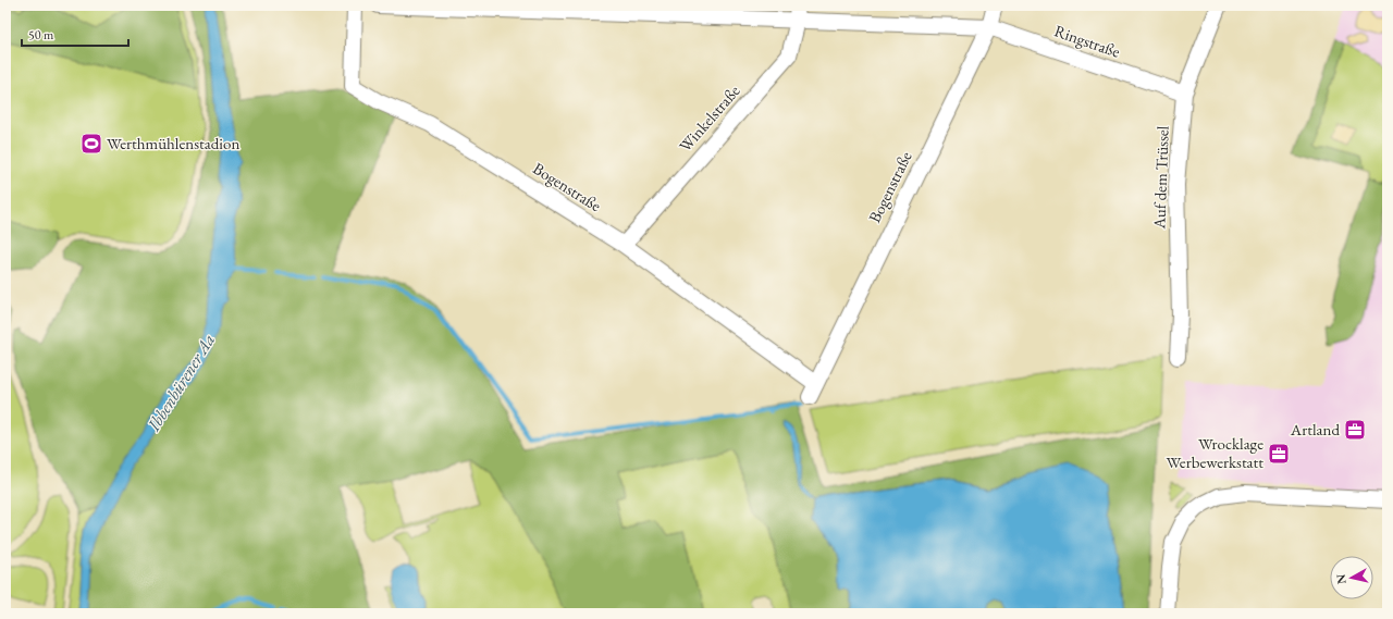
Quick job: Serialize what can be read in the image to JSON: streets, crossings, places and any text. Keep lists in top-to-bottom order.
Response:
{
  "streets": {
    "street": [
      "Ringstraße",
      "Winkelstraße",
      "Auf dem Trüssel",
      "Bogenstraße"
    ]
  },
  "crossings": [
    ["Ringstraße", "Winkelstraße"],
    ["Ringstraße", "Auf dem Trüssel"],
    ["Ringstraße", "Bogenstraße"],
    ["Winkelstraße", "Bogenstraße"]
  ],
  "water": ["Ibbenbürener Aa"],
  "places": {
    "sports": ["Werthmühlenstadion"],
    "office": ["Artland", "Wrocklage Werbewerkstatt"]
  },
  "scale_bar": "50 m",
  "north": "left"
}
